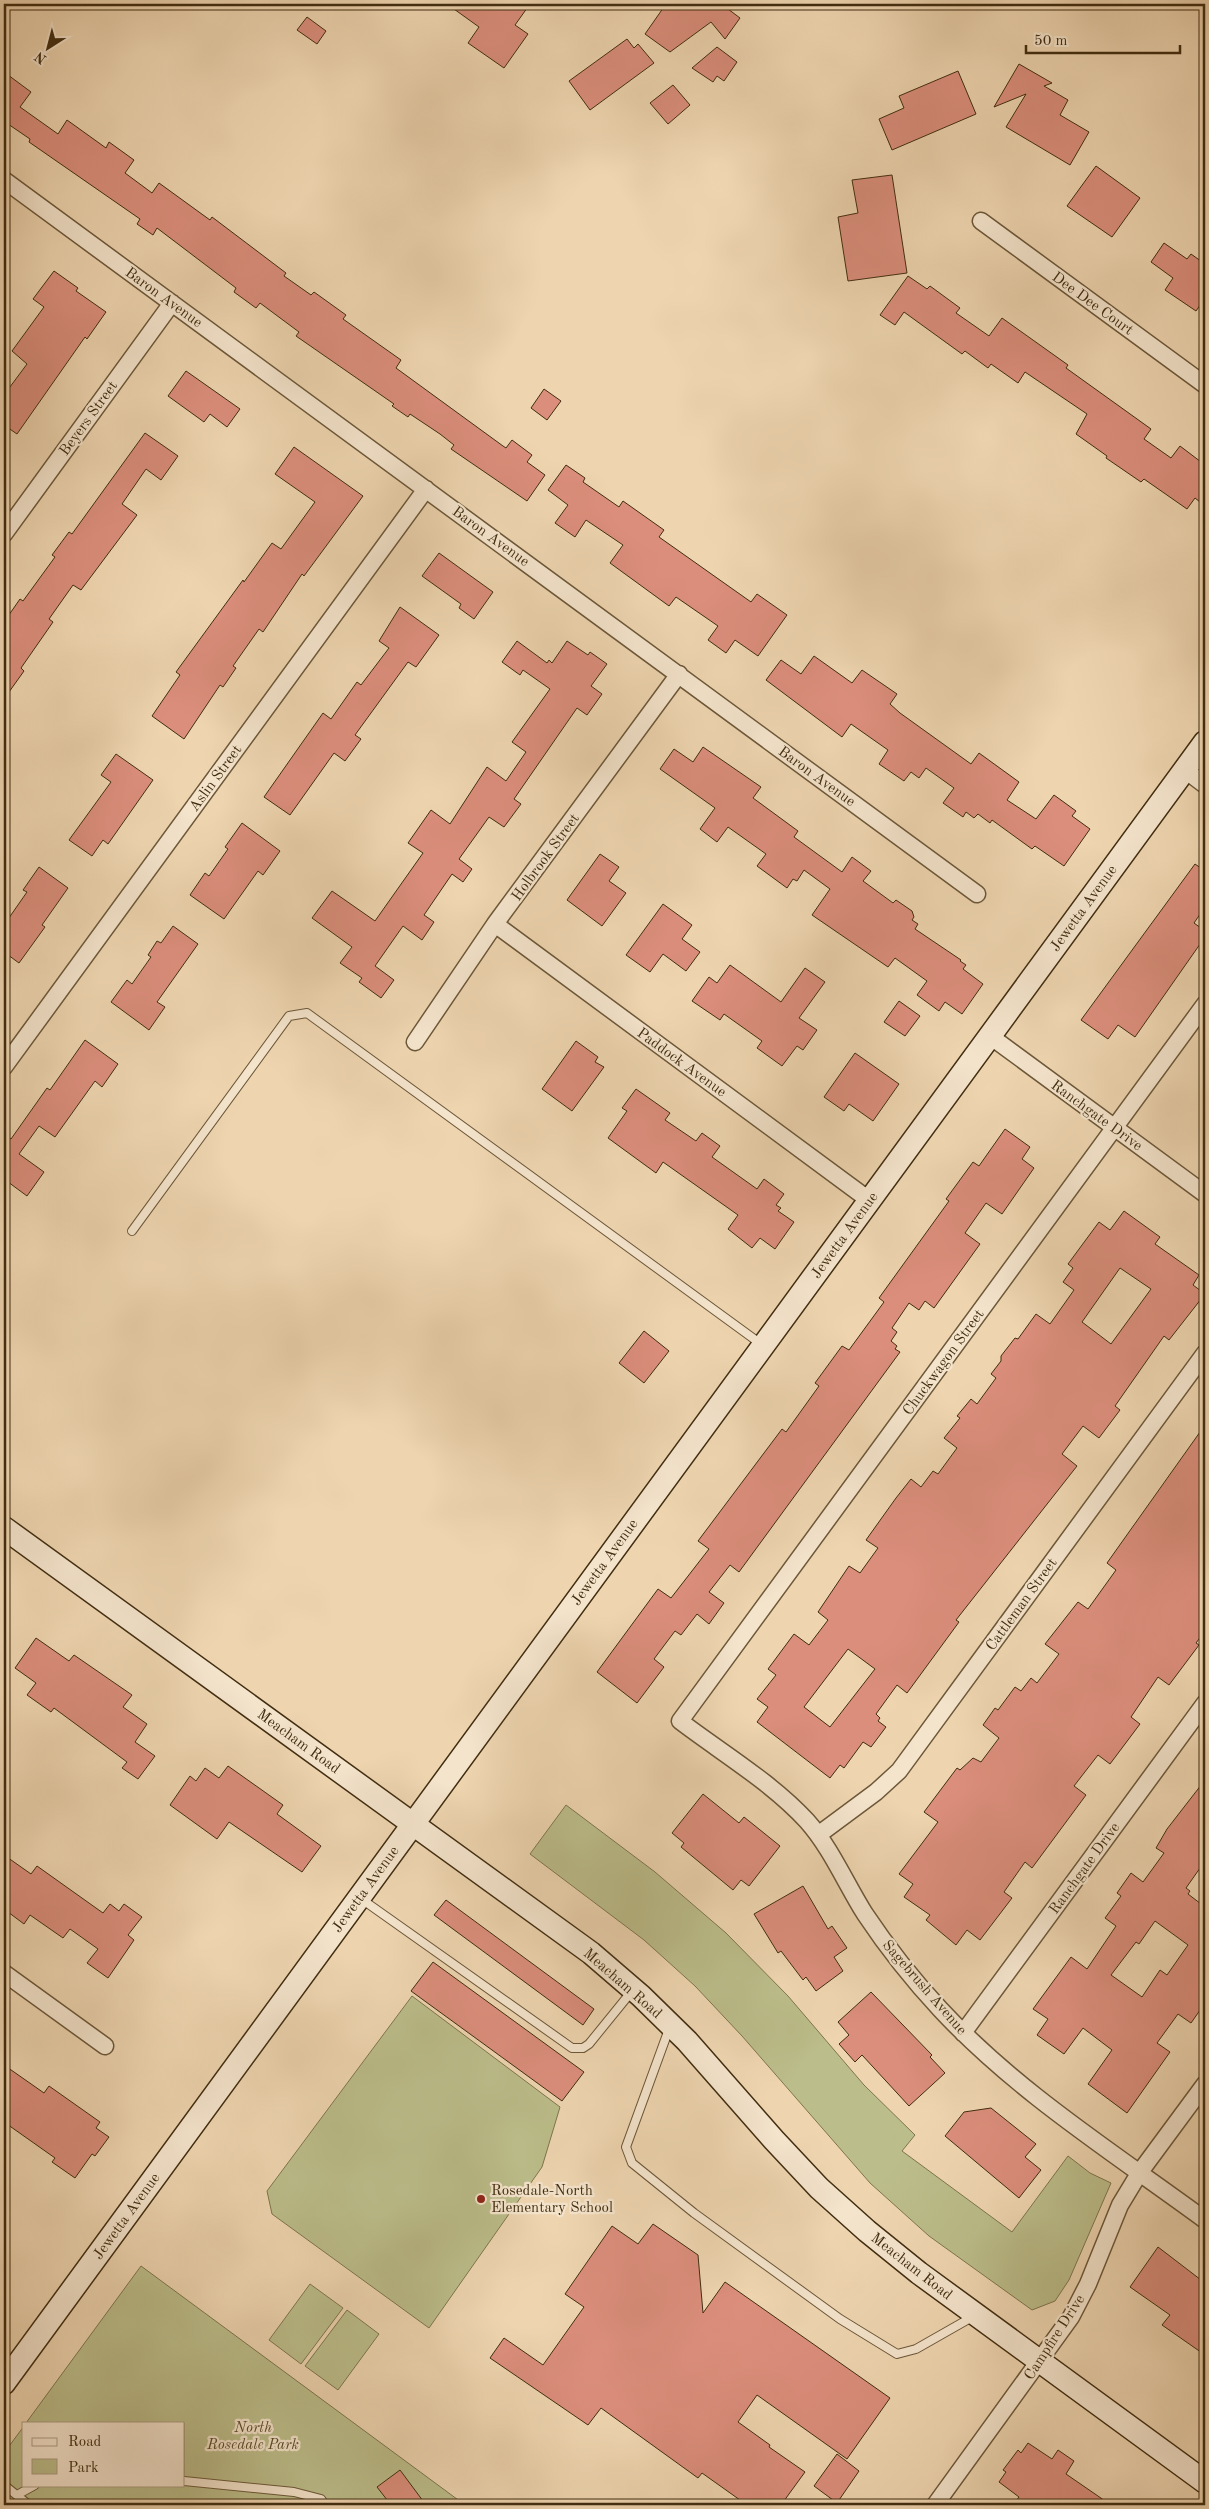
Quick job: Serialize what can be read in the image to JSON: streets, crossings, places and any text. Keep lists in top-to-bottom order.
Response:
{
  "streets": {
    "street": [
      "Baron Avenue",
      "Dee Dee Court",
      "Beyers Street",
      "Aslin Street",
      "Holbrook Street",
      "Jewetta Avenue",
      "Paddock Avenue",
      "Ranchgate Drive",
      "Chuckwagon Street",
      "Cattleman Street",
      "Meacham Road",
      "Sagebrush Avenue",
      "Campfire Drive"
    ]
  },
  "crossings": [
    ["Baron Avenue", "Beyers Street"],
    ["Baron Avenue", "Aslin Street"],
    ["Baron Avenue", "Holbrook Street"],
    ["Holbrook Street", "Paddock Avenue"],
    ["Jewetta Avenue", "Paddock Avenue"],
    ["Jewetta Avenue", "Ranchgate Drive"],
    ["Jewetta Avenue", "Meacham Road"],
    ["Ranchgate Drive", "Chuckwagon Street"],
    ["Ranchgate Drive", "Sagebrush Avenue"],
    ["Chuckwagon Street", "Sagebrush Avenue"],
    ["Cattleman Street", "Sagebrush Avenue"],
    ["Meacham Road", "Campfire Drive"],
    ["Sagebrush Avenue", "Campfire Drive"]
  ],
  "parks": ["North Rosedale Park"],
  "places": ["Rosedale-North Elementary School"],
  "legend": ["Road", "Park"],
  "scale_bar": "50 m",
  "north": "bottom left"
}
